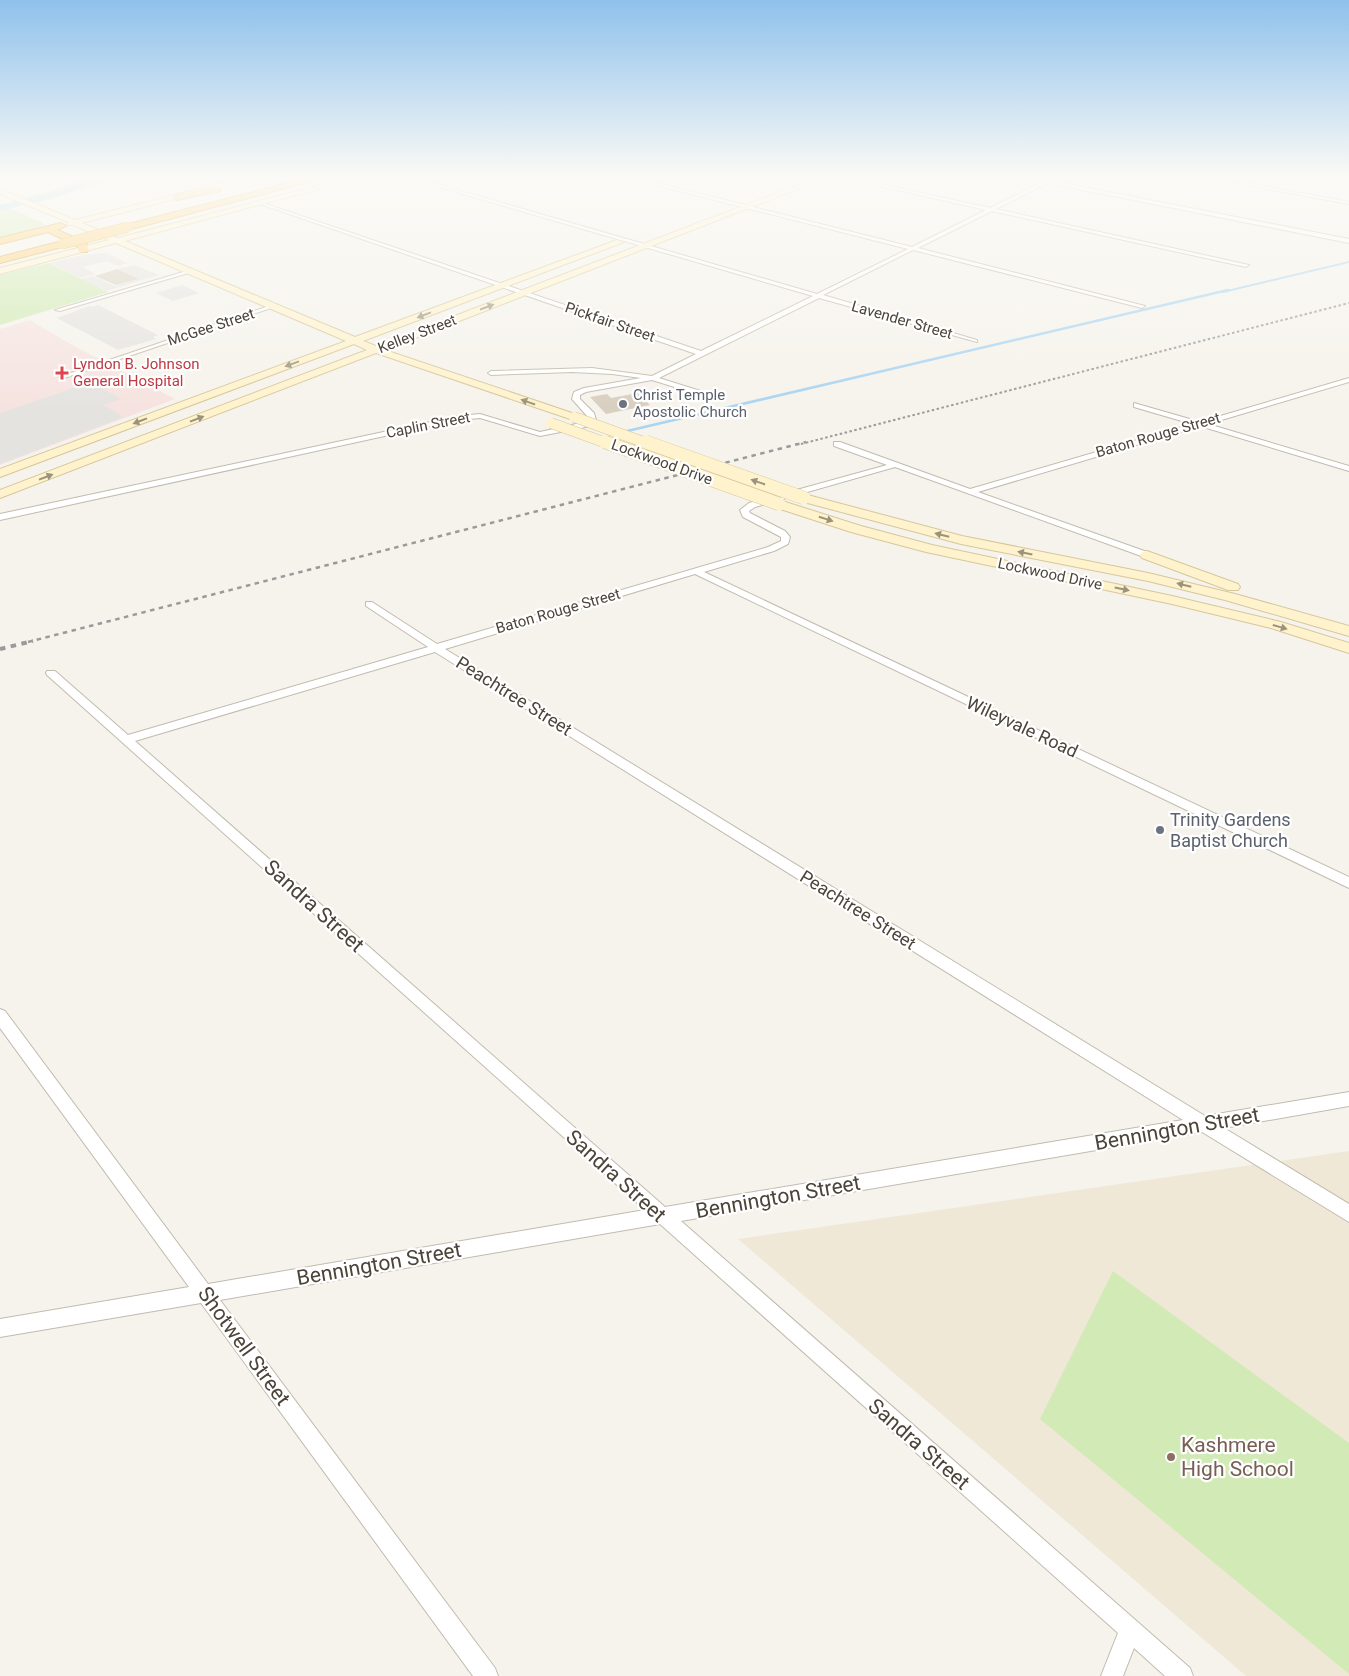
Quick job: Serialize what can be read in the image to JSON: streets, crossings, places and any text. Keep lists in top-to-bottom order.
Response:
{
  "streets": {
    "main road": ["Kelley Street", "Lockwood Drive"],
    "street": [
      "Lavender Street",
      "Pickfair Street",
      "McGee Street",
      "Caplin Street",
      "Baton Rouge Street",
      "Peachtree Street",
      "Wileyvale Road",
      "Sandra Street",
      "Bennington Street",
      "Shotwell Street"
    ]
  },
  "crossings": [
    ["Lavender Street", "Caplin Street"],
    ["Pickfair Street", "Kelley Street"],
    ["Pickfair Street", "Caplin Street"],
    ["McGee Street", "Lockwood Drive"],
    ["Kelley Street", "Lockwood Drive"],
    ["Baton Rouge Street", "Peachtree Street"],
    ["Baton Rouge Street", "Wileyvale Road"],
    ["Baton Rouge Street", "Sandra Street"],
    ["Peachtree Street", "Bennington Street"],
    ["Sandra Street", "Bennington Street"],
    ["Bennington Street", "Shotwell Street"]
  ],
  "places": {
    "health": ["Lyndon B. Johnson General Hospital"],
    "other": ["Christ Temple Apostolic Church", "Trinity Gardens Baptist Church", "Kashmere High School"]
  }
}
